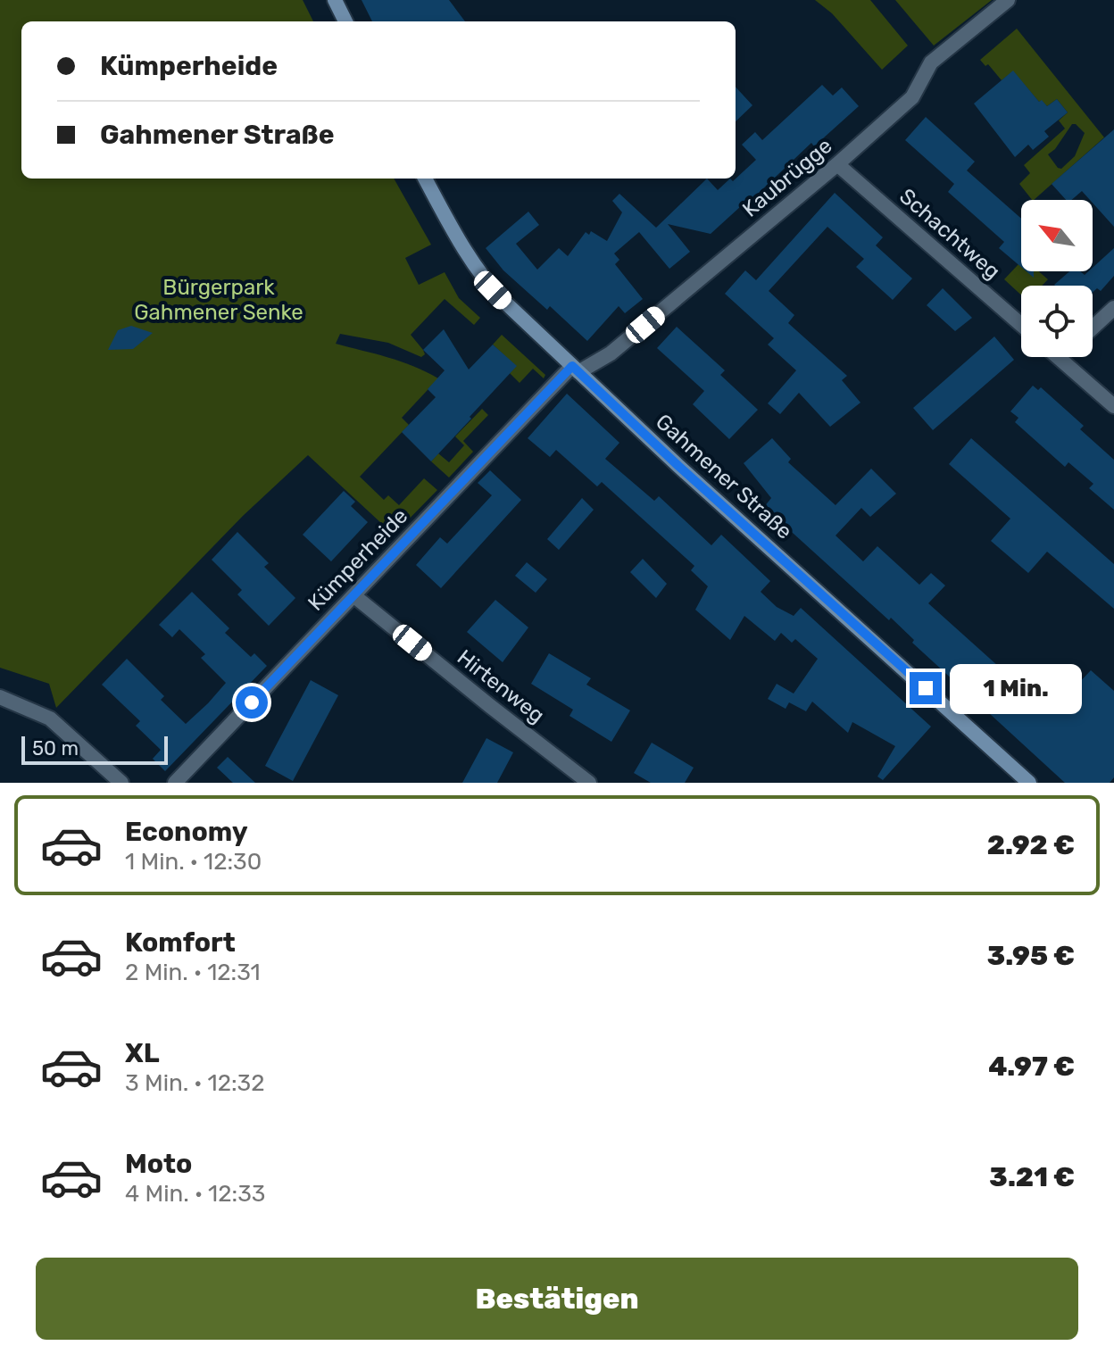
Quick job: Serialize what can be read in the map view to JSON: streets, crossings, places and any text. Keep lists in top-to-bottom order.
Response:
{
  "streets": {
    "main road": ["Gahmener Straße"],
    "street": [
      "Kaubrügge",
      "Schachtweg",
      "Kümperheide",
      "Hirtenweg"
    ]
  },
  "crossings": [
    ["Kaubrügge", "Schachtweg"],
    ["Kaubrügge", "Gahmener Straße"],
    ["Kaubrügge", "Kümperheide"],
    ["Gahmener Straße", "Kümperheide"],
    ["Kümperheide", "Hirtenweg"]
  ],
  "parks": ["Bürgerpark Gahmener Senke"],
  "scale_bar": "50 m",
  "north": "top left",
  "page": {
    "banner": ["Kümperheide", "Gahmener Straße"],
    "bubble": "1 Min.",
    "scale": "50 m",
    "list": [
      {
        "name": "Economy",
        "note": "1 Min. · 12:30",
        "value": "2.92 €"
      },
      {
        "name": "Komfort",
        "note": "2 Min. · 12:31",
        "value": "3.95 €"
      },
      {
        "name": "XL",
        "note": "3 Min. · 12:32",
        "value": "4.97 €"
      },
      {
        "name": "Moto",
        "note": "4 Min. · 12:33",
        "value": "3.21 €"
      }
    ],
    "buttons": "Bestätigen"
  }
}
